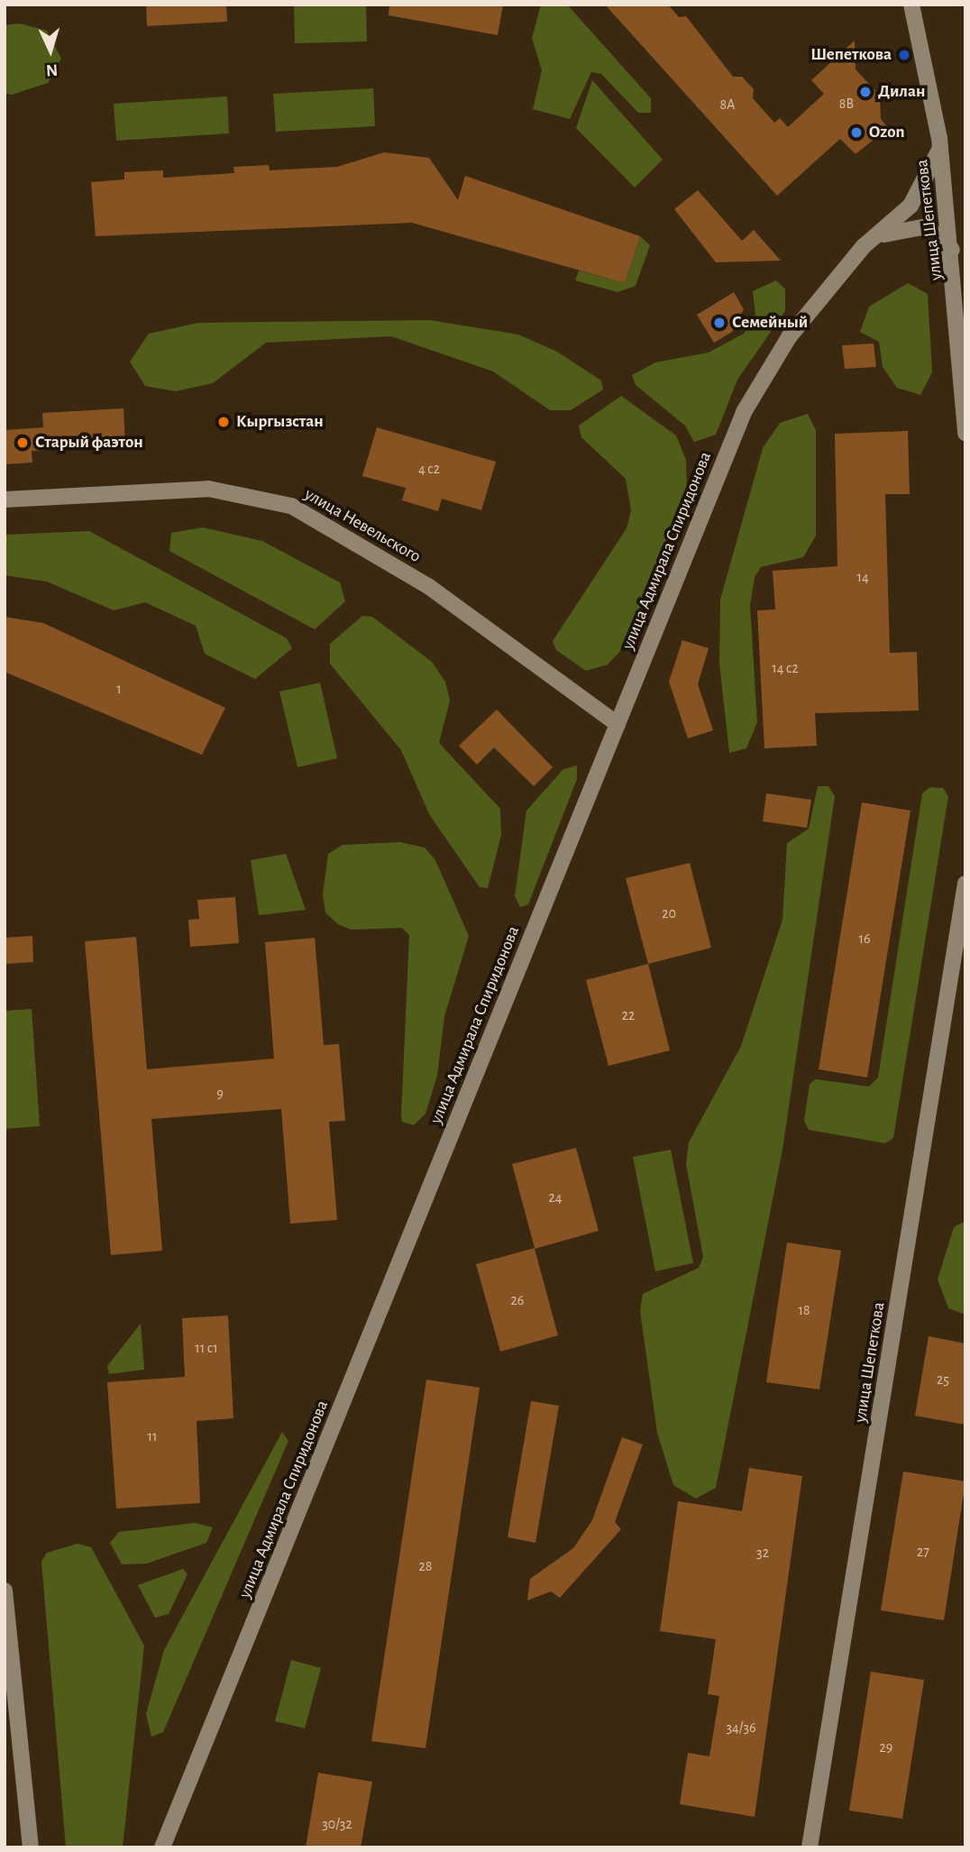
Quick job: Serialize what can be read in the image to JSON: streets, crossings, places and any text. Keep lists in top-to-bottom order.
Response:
{
  "streets": {
    "main road": ["улица Шепеткова", "улица Невельского", "улица Адмирала Спиридонова"]
  },
  "crossings": [
    ["улица Шепеткова", "улица Адмирала Спиридонова"],
    ["улица Невельского", "улица Адмирала Спиридонова"]
  ],
  "places": [
    "Шепеткова",
    "Дилан",
    "Ozon",
    "Семейный",
    "Кыргызстан",
    "Старый фаэтон"
  ],
  "house_numbers": [
    "8В",
    "8А",
    "4 с2",
    "14",
    "14 с2",
    "1",
    "20",
    "16",
    "22",
    "9",
    "24",
    "26",
    "18",
    "11 с1",
    "25",
    "11",
    "27",
    "32",
    "28",
    "34/36",
    "29",
    "30/32"
  ],
  "north": "bottom"
}
